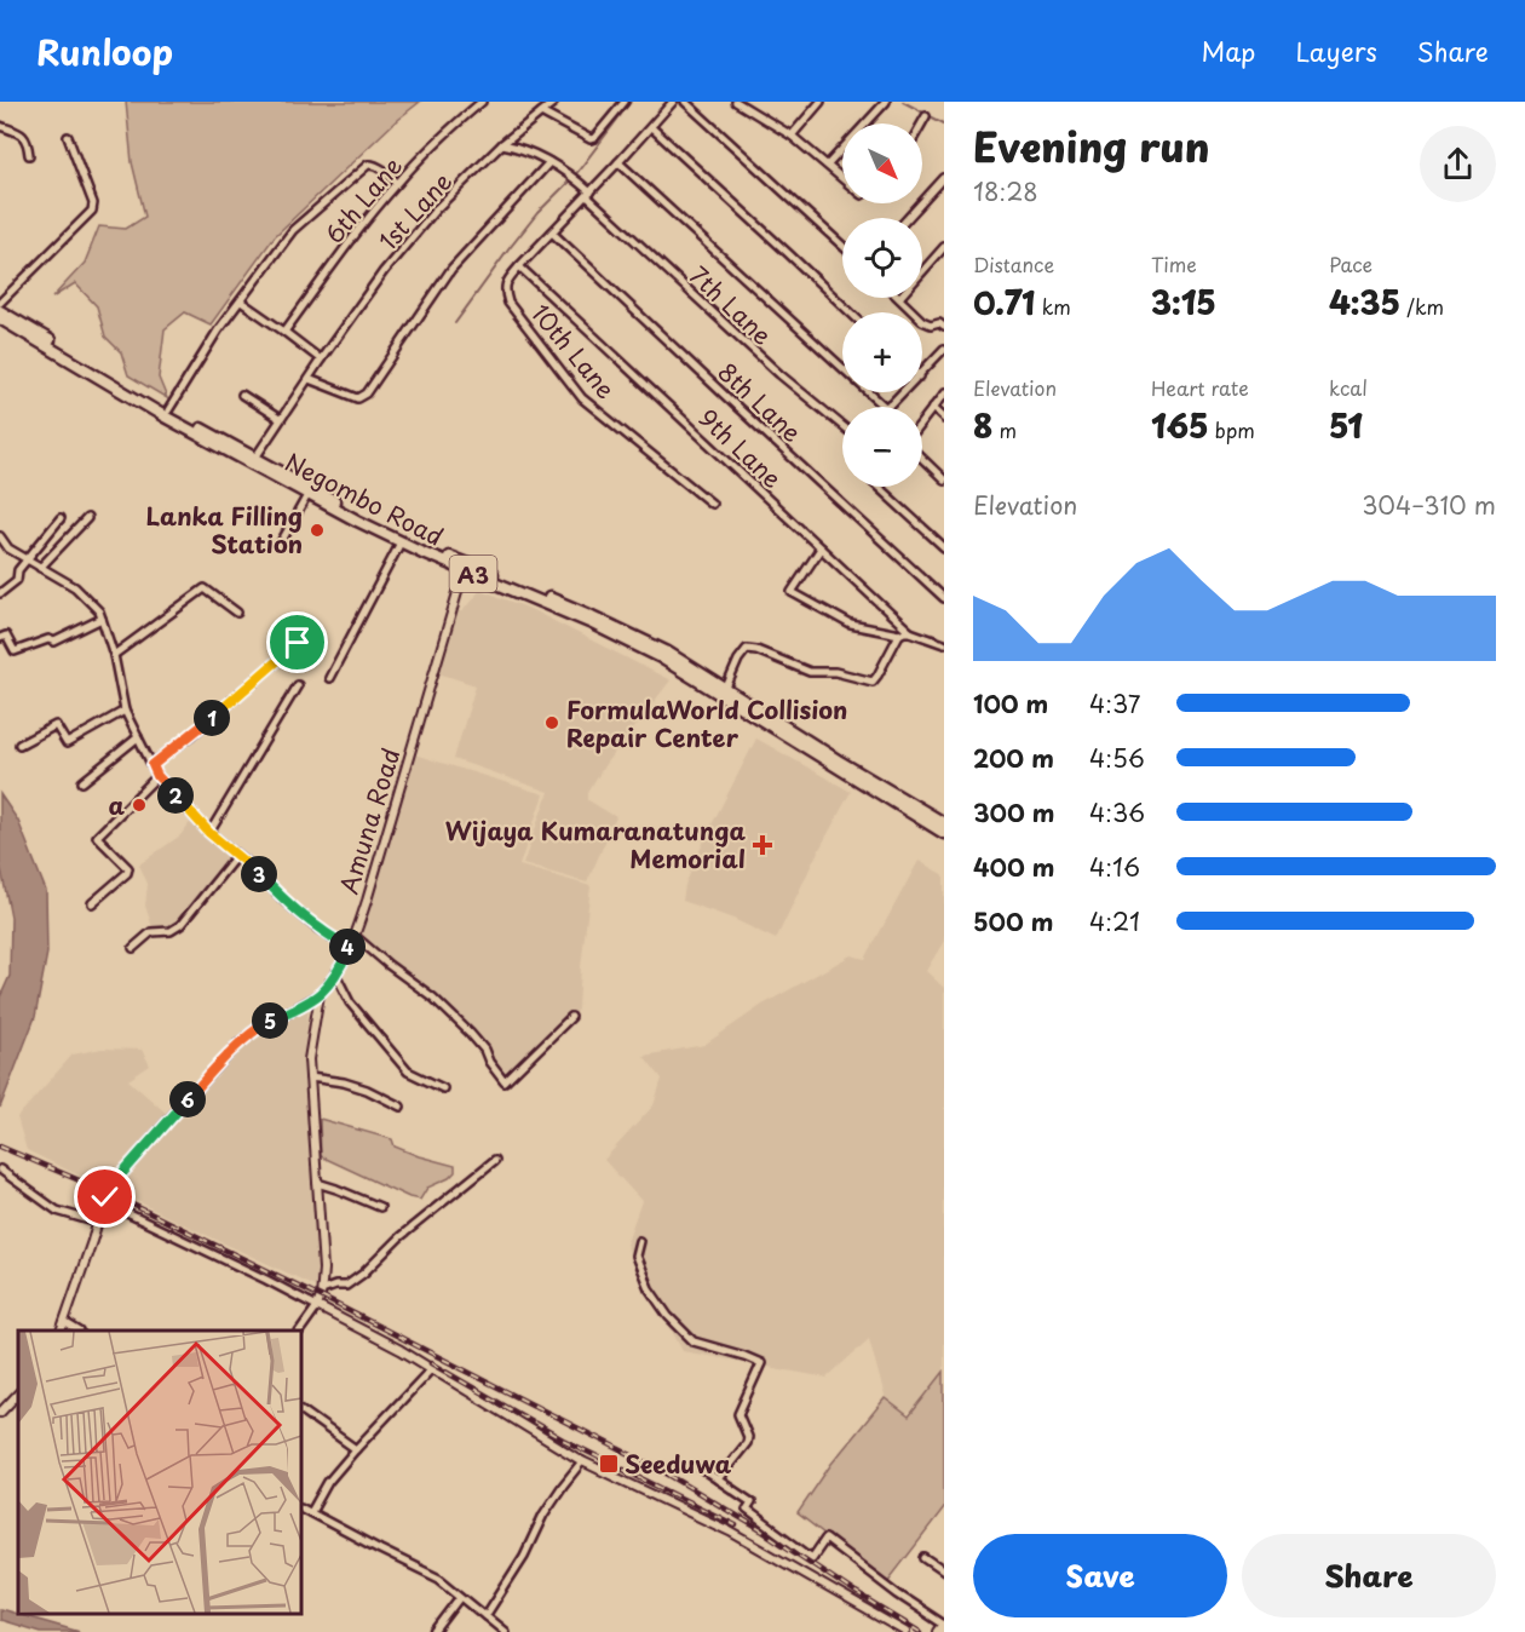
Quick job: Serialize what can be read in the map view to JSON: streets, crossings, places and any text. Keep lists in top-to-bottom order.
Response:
{
  "streets": {
    "highway": ["Negombo Road", "A3"],
    "street": [
      "6th Lane",
      "1st Lane",
      "7th Lane",
      "10th Lane",
      "8th Lane",
      "9th Lane",
      "Amuna Road"
    ]
  },
  "crossings": [
    ["1st Lane", "7th Lane"],
    ["1st Lane", "Negombo Road"],
    ["10th Lane", "9th Lane"],
    ["Negombo Road", "Amuna Road"]
  ],
  "places": {
    "other": ["Lanka Filling Station", "FormulaWorld Collision Repair Center", "a"],
    "health": ["Wijaya Kumaranatunga Memorial"],
    "transit": ["Seeduwa"]
  },
  "north": "bottom right",
  "page": {
    "header": "Runloop",
    "nav": ["Map", "Layers", "Share"],
    "heading": ["Evening run", "18:28"],
    "map_buttons": ["+", "−"],
    "stats": [
      ["Distance", "0.71 km"],
      ["Time", "3:15"],
      ["Pace", "4:35 /km"],
      ["Elevation", "8 m"],
      ["Heart rate", "165 bpm"],
      ["kcal", "51"]
    ],
    "chart": ["Elevation", "304–310 m"],
    "list": [
      {
        "name": "100 m",
        "note": "4:37"
      },
      {
        "name": "200 m",
        "note": "4:56"
      },
      {
        "name": "300 m",
        "note": "4:36"
      },
      {
        "name": "400 m",
        "note": "4:16"
      },
      {
        "name": "500 m",
        "note": "4:21"
      }
    ],
    "pins": [
      "1",
      "2",
      "3",
      "4",
      "5",
      "6"
    ],
    "buttons": ["Save", "Share"]
  }
}
